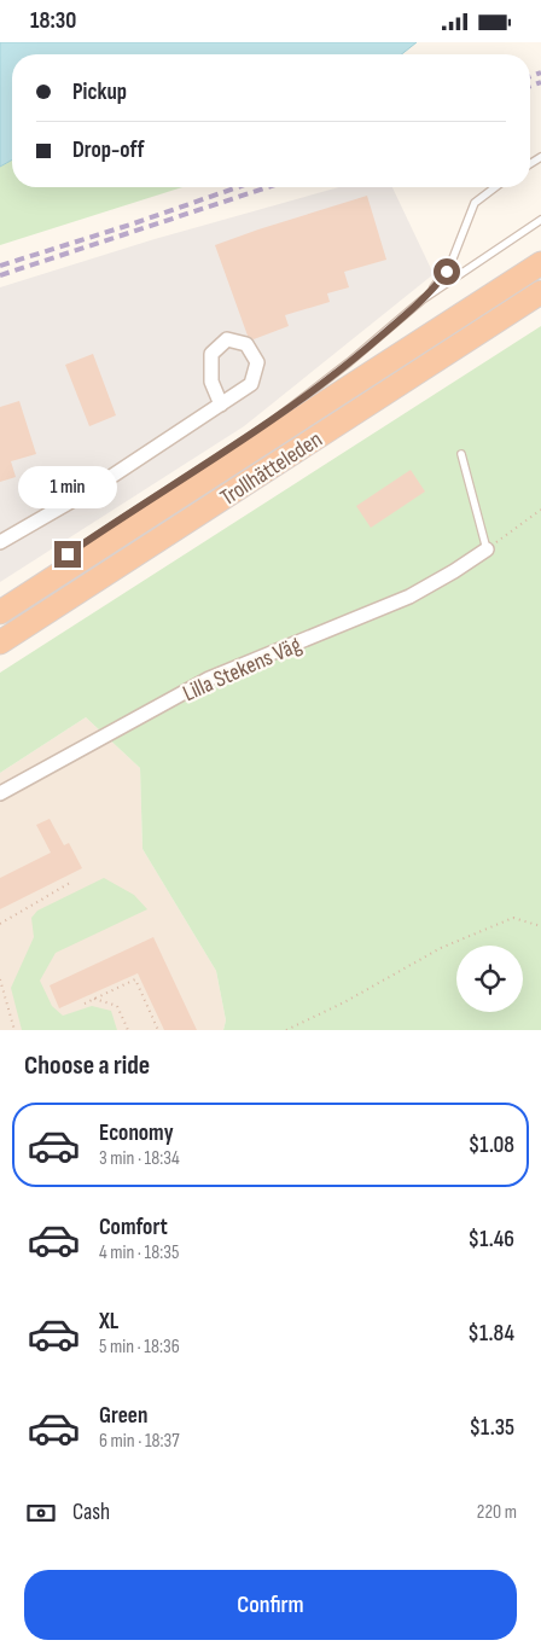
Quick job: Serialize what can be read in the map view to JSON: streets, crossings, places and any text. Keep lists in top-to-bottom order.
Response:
{
  "streets": {
    "highway": ["Trollhätteleden"],
    "street": ["Lilla Stekens Väg"]
  },
  "page": {
    "status": "18:30",
    "banner": ["Pickup", "Drop-off"],
    "bubble": "1 min",
    "heading": "Choose a ride",
    "list": [
      {
        "name": "Economy",
        "note": "3 min · 18:34",
        "value": "$1.08"
      },
      {
        "name": "Comfort",
        "note": "4 min · 18:35",
        "value": "$1.46"
      },
      {
        "name": "XL",
        "note": "5 min · 18:36",
        "value": "$1.84"
      },
      {
        "name": "Green",
        "note": "6 min · 18:37",
        "value": "$1.35"
      }
    ],
    "pay": ["Cash", "220 m"],
    "buttons": "Confirm"
  }
}
